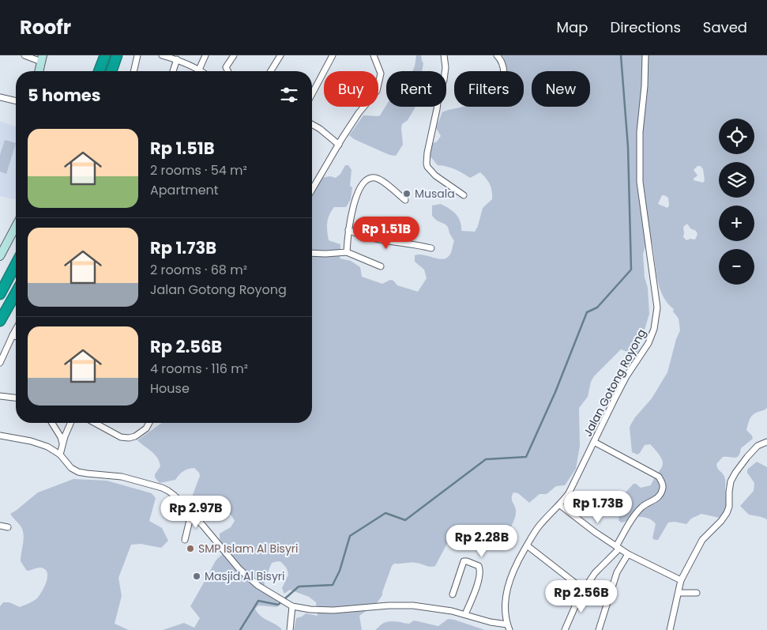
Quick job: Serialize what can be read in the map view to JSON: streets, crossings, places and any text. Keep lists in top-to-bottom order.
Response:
{
  "streets": {
    "street": ["Jalan Gotong Royong"]
  },
  "places": ["Musala", "SMP Islam Al Bisyri", "Masjid Al Bisyri"],
  "page": {
    "header": "Roofr",
    "nav": ["Map", "Directions", "Saved"],
    "chip": [
      "Buy",
      "Rent",
      "Filters",
      "New"
    ],
    "heading": "5 homes",
    "map_buttons": ["+", "−"],
    "list": [
      {
        "name": "Rp 1.51B",
        "note": "2 rooms · 54 m² · Apartment"
      },
      {
        "name": "Rp 1.73B",
        "note": "2 rooms · 68 m² · Jalan Gotong Royong"
      },
      {
        "name": "Rp 2.56B",
        "note": "4 rooms · 116 m² · House"
      }
    ],
    "price": [
      "Rp 1.51B",
      "Rp 1.73B",
      "Rp 2.97B",
      "Rp 2.28B",
      "Rp 2.56B"
    ]
  }
}
